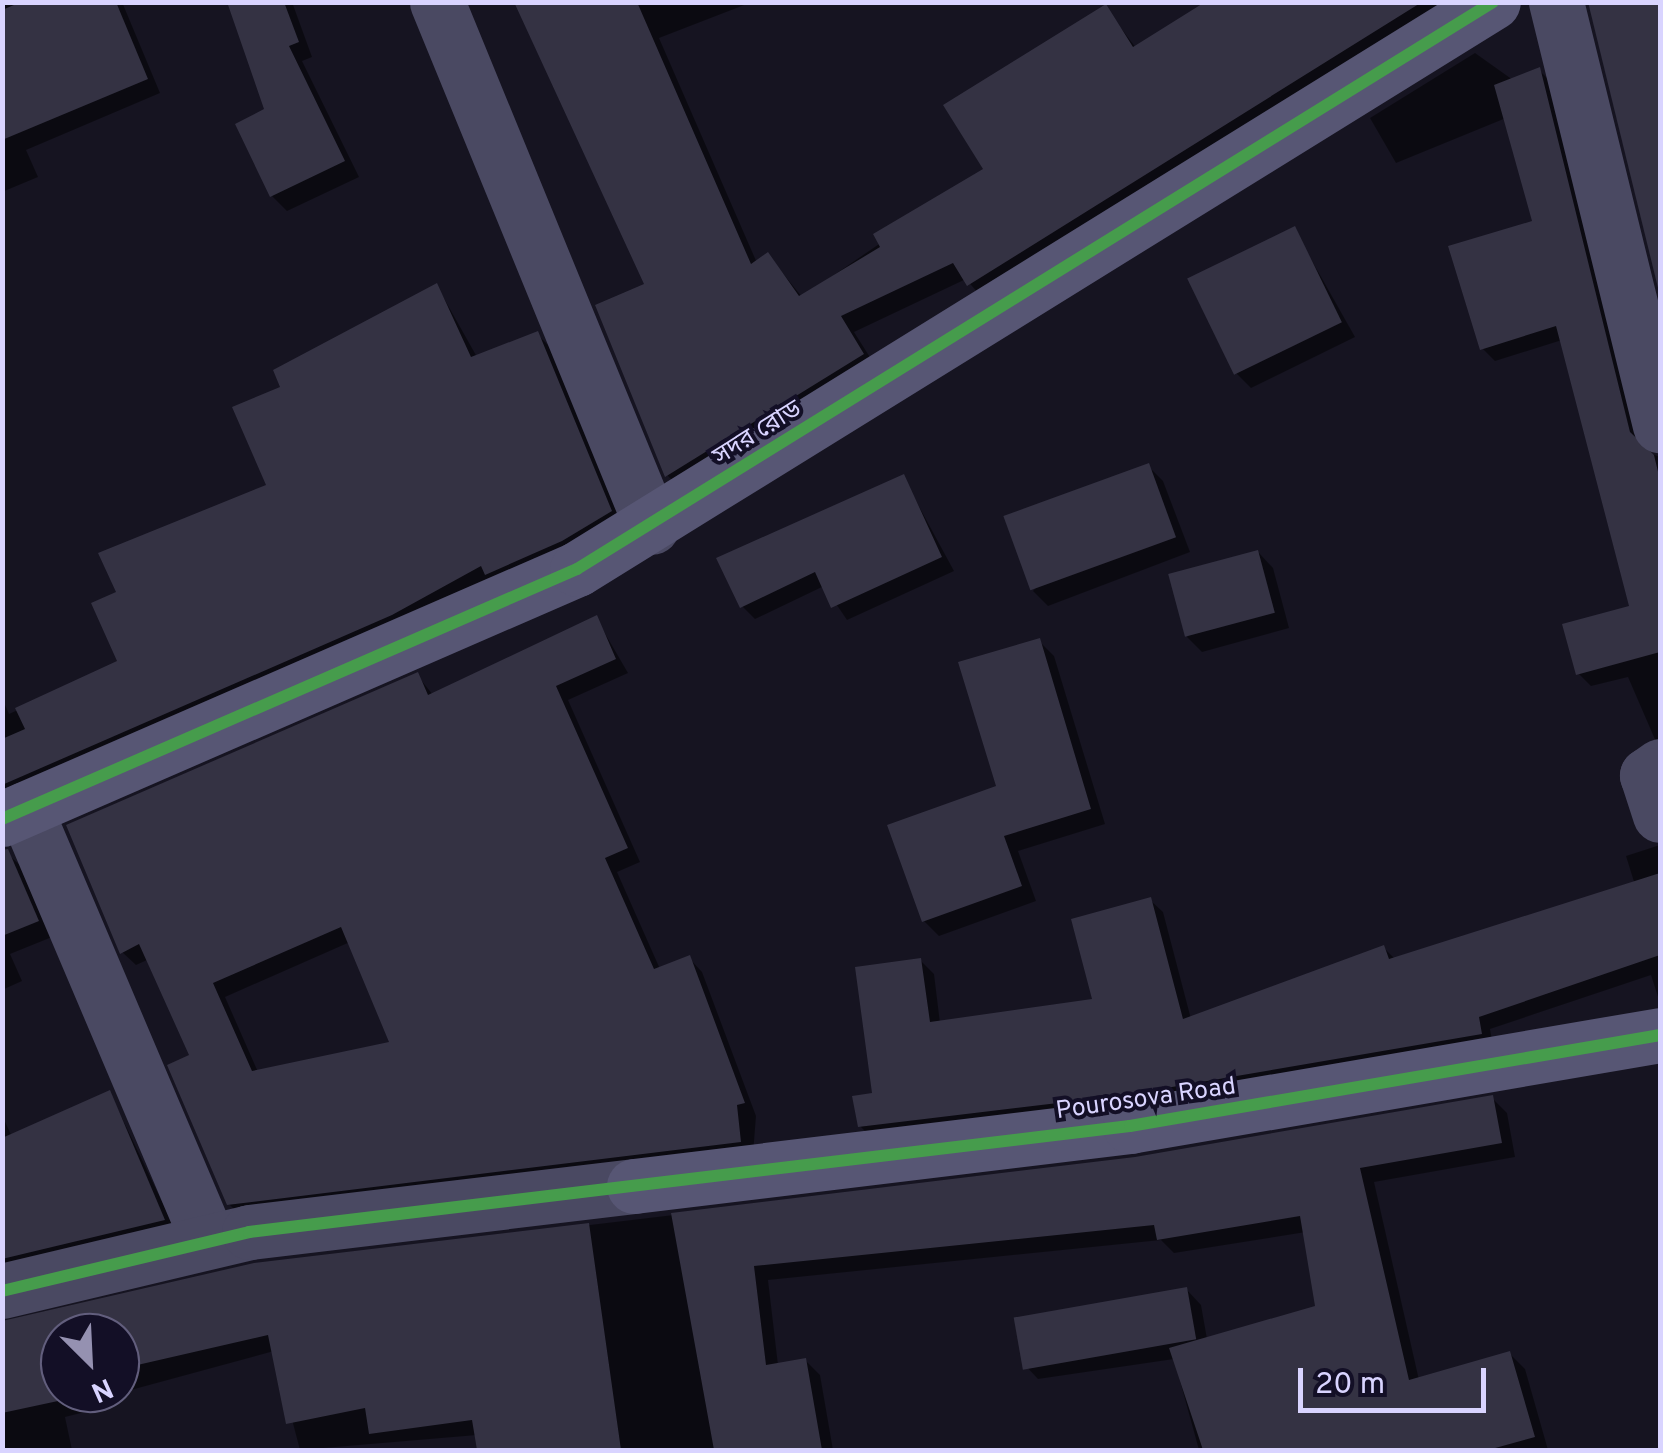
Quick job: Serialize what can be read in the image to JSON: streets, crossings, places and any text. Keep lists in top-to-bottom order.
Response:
{
  "streets": {
    "street": ["সদর রোড", "Pourosova Road"]
  },
  "scale_bar": "20 m",
  "north": "bottom right"
}
